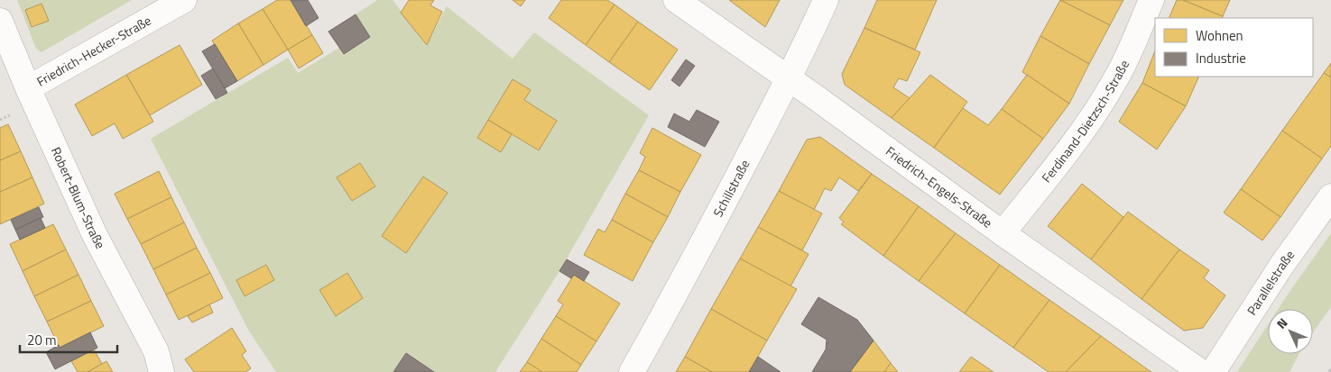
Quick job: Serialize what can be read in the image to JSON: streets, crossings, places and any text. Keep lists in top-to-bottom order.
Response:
{
  "streets": {
    "street": [
      "Friedrich-Hecker-Straße",
      "Ferdinand-Dietzsch-Straße",
      "Friedrich-Engels-Straße",
      "Schillstraße",
      "Robert-Blum-Straße",
      "Parallelstraße"
    ]
  },
  "crossings": [
    ["Friedrich-Hecker-Straße", "Robert-Blum-Straße"],
    ["Ferdinand-Dietzsch-Straße", "Friedrich-Engels-Straße"],
    ["Friedrich-Engels-Straße", "Schillstraße"]
  ],
  "legend": ["Wohnen", "Industrie"],
  "scale_bar": "20 m",
  "north": "top left"
}
